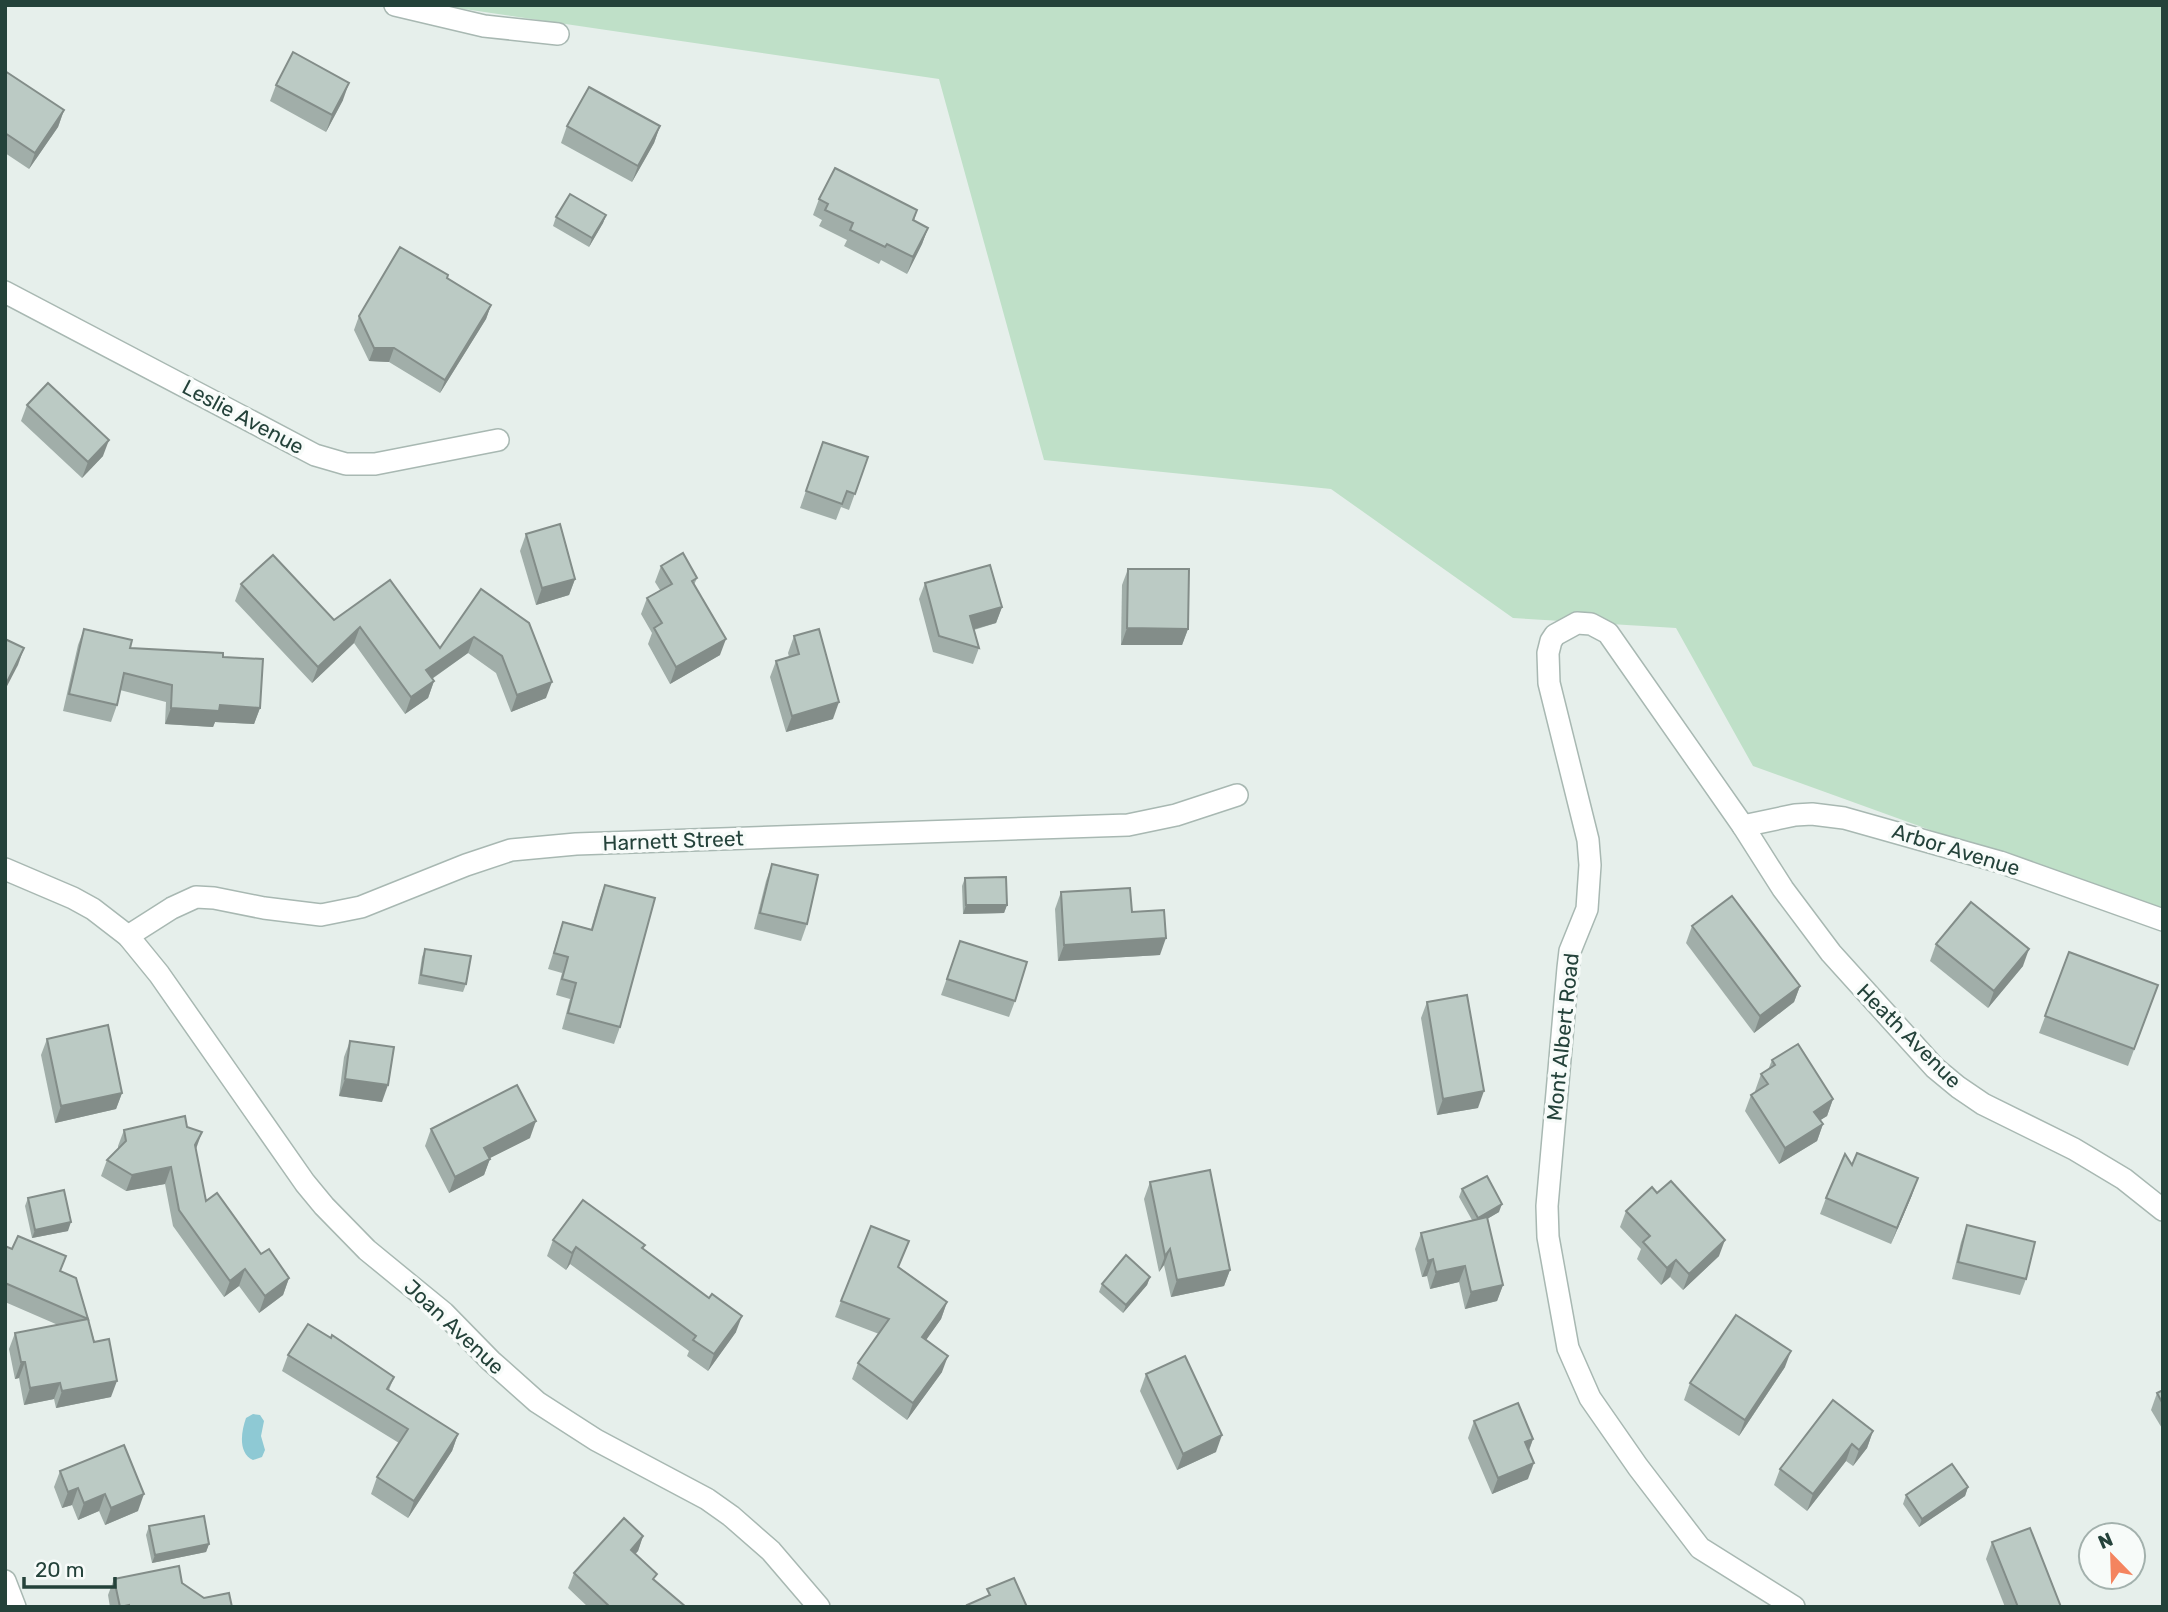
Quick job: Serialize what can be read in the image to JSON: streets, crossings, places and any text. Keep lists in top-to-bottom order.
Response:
{
  "streets": {
    "street": [
      "Leslie Avenue",
      "Harnett Street",
      "Arbor Avenue",
      "Heath Avenue",
      "Mont Albert Road",
      "Joan Avenue"
    ]
  },
  "crossings": [
    ["Harnett Street", "Joan Avenue"],
    ["Arbor Avenue", "Heath Avenue"],
    ["Arbor Avenue", "Mont Albert Road"],
    ["Heath Avenue", "Mont Albert Road"]
  ],
  "scale_bar": "20 m",
  "north": "top left"
}
